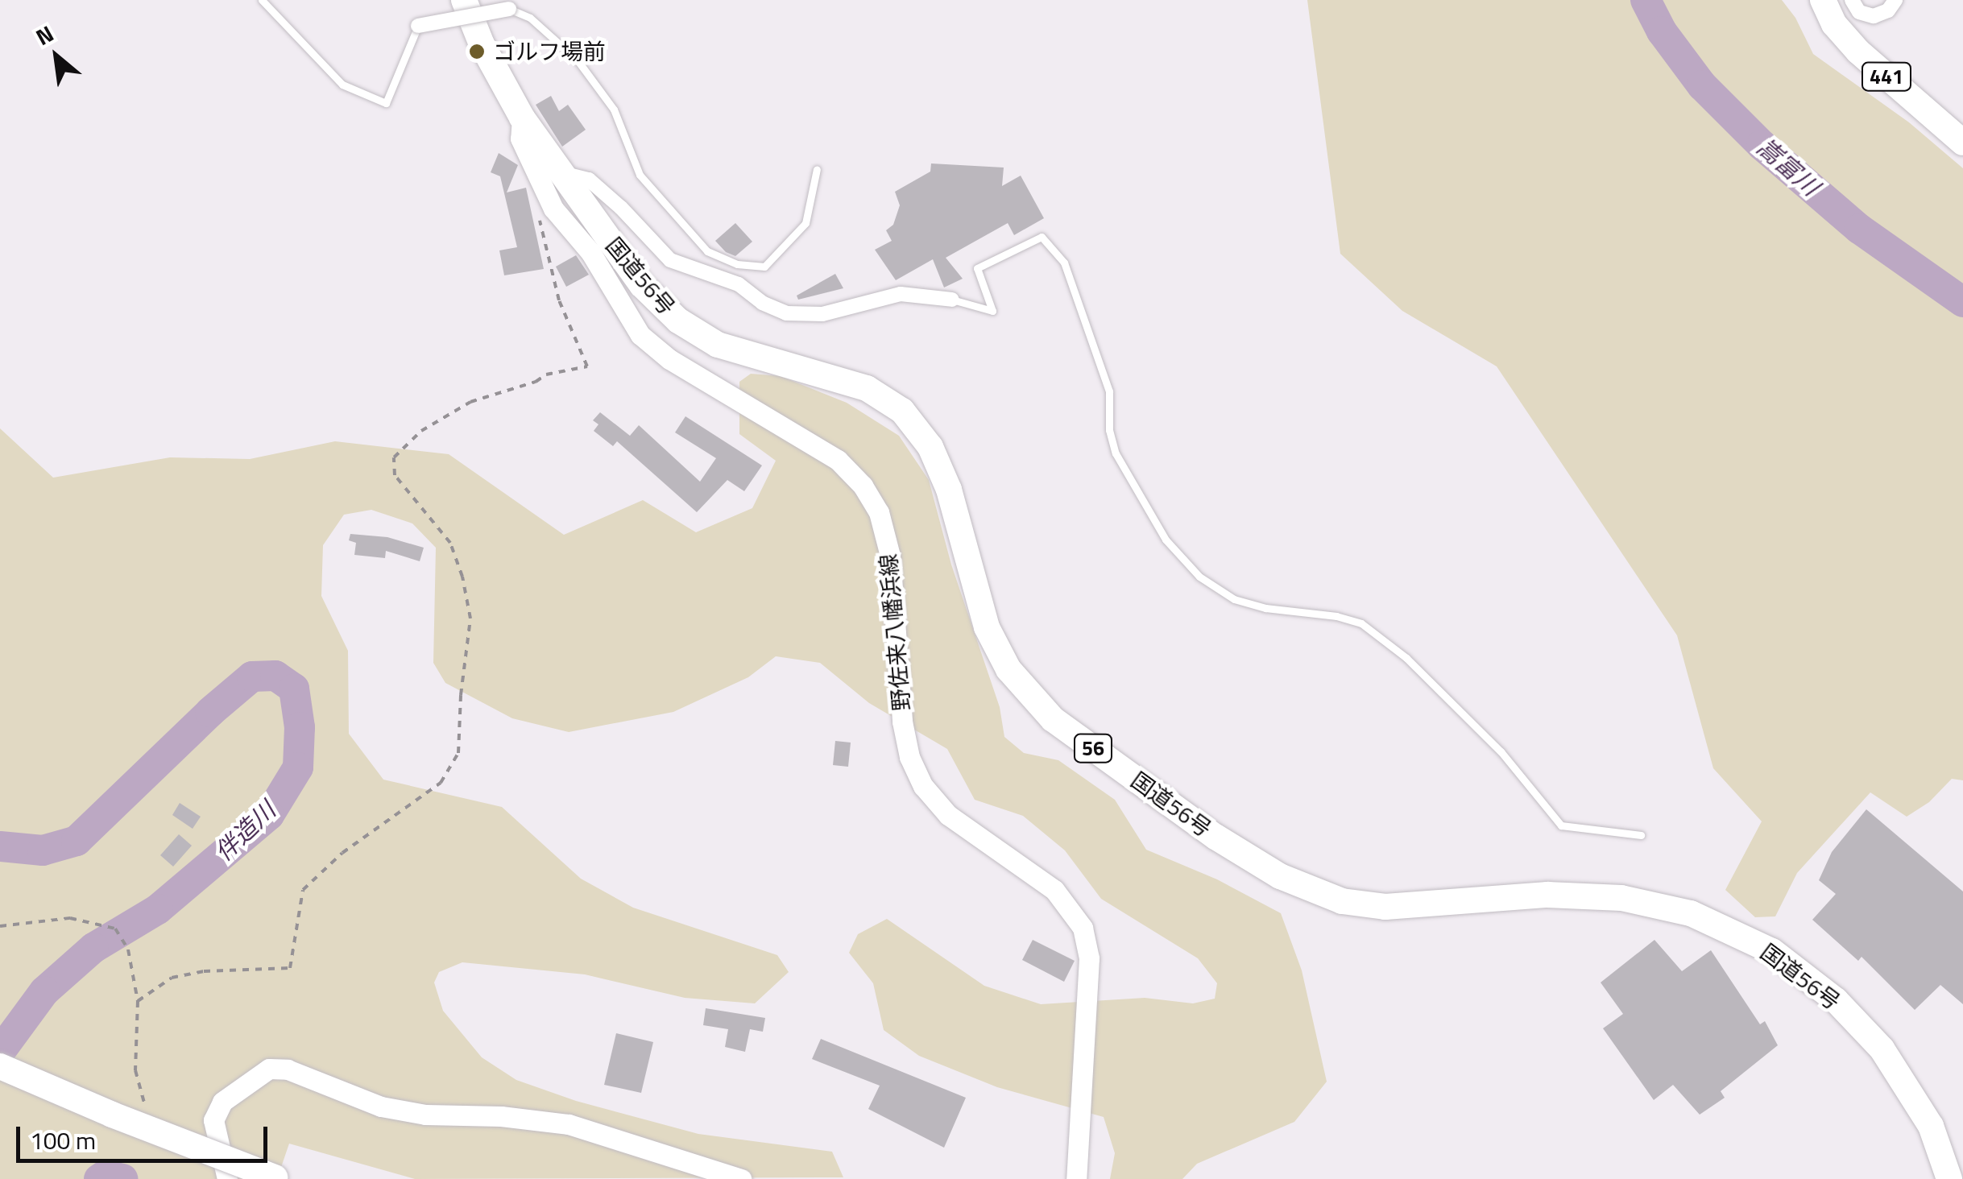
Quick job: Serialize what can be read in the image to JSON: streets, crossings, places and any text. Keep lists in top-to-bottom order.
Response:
{
  "streets": {
    "highway": ["441", "国道56号", "56"],
    "main road": ["野佐来八幡浜線"]
  },
  "crossings": [
    ["国道56号", "野佐来八幡浜線"]
  ],
  "water": ["嵩富川", "伴造川"],
  "places": ["ゴルフ場前"],
  "scale_bar": "100 m",
  "north": "top left"
}
